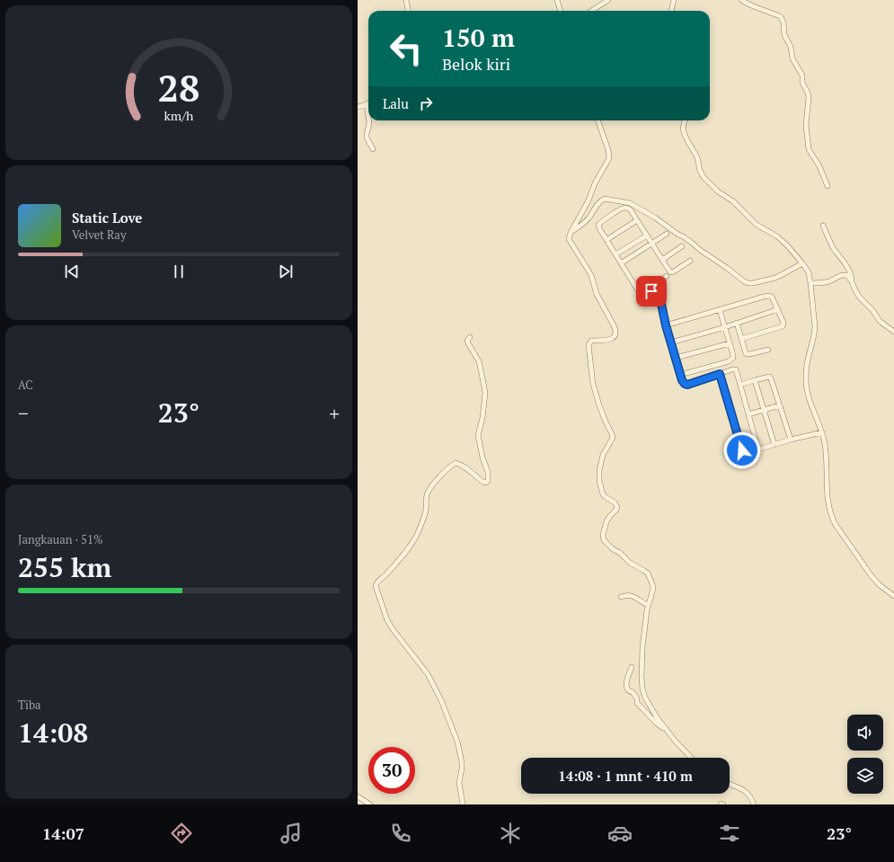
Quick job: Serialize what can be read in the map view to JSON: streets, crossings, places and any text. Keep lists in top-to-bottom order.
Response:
{
  "page": {
    "turn": ["150 m", "Belok kiri"],
    "then": "Lalu",
    "song": ["Static Love", "Velvet Ray"],
    "tile": [
      "AC",
      ["Jangkauan · 51%", "255 km"],
      ["Tiba", "14:08"]
    ],
    "heat": ["−", "23°", "+"],
    "limit": "30",
    "trip": "14:08 · 1 mnt · 410 m",
    "tabs": ["14:07", "23°"],
    "gauge": ["28", "km/h"]
  }
}
